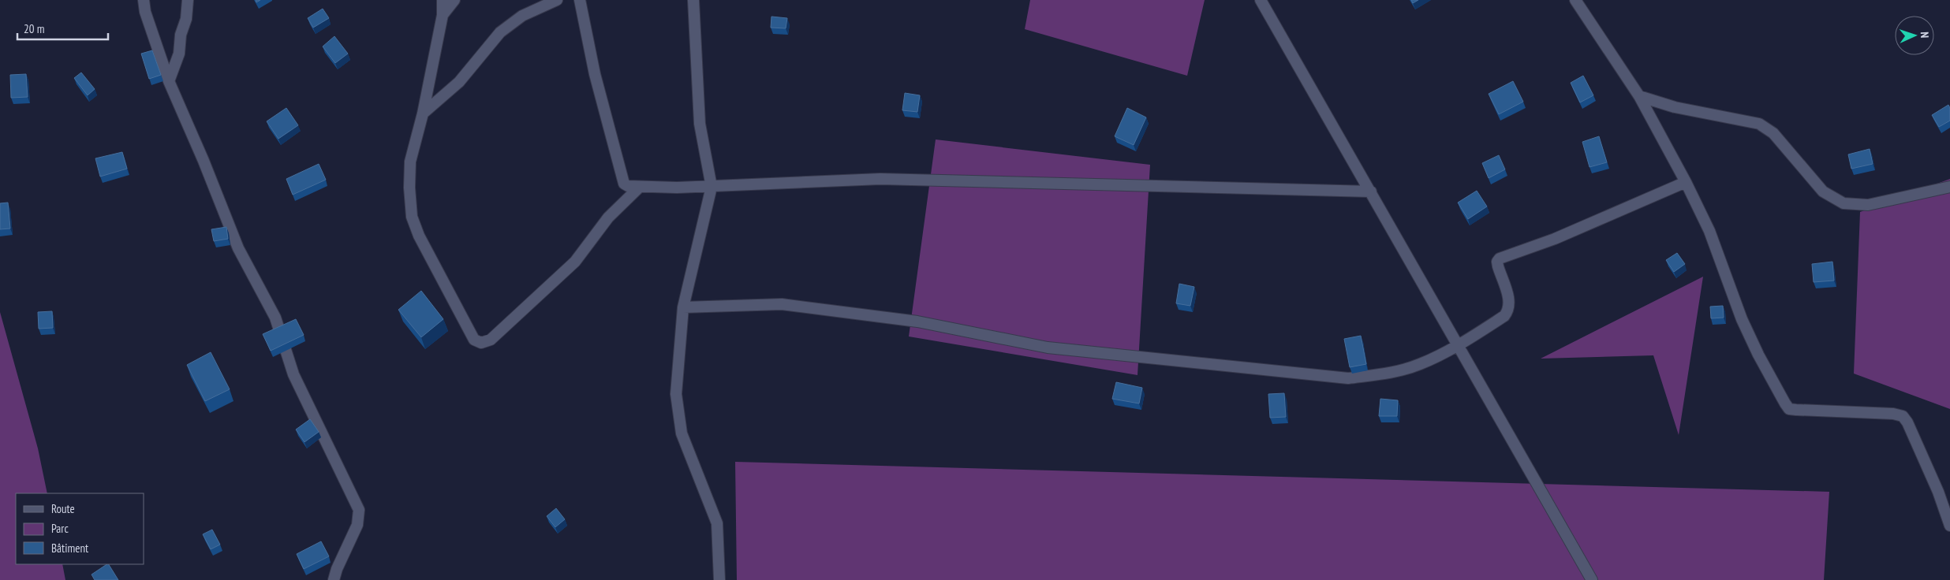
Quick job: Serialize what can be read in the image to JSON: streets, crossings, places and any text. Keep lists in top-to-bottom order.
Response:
{
  "legend": ["Route", "Parc", "Bâtiment"],
  "scale_bar": "20 m",
  "north": "right"
}
